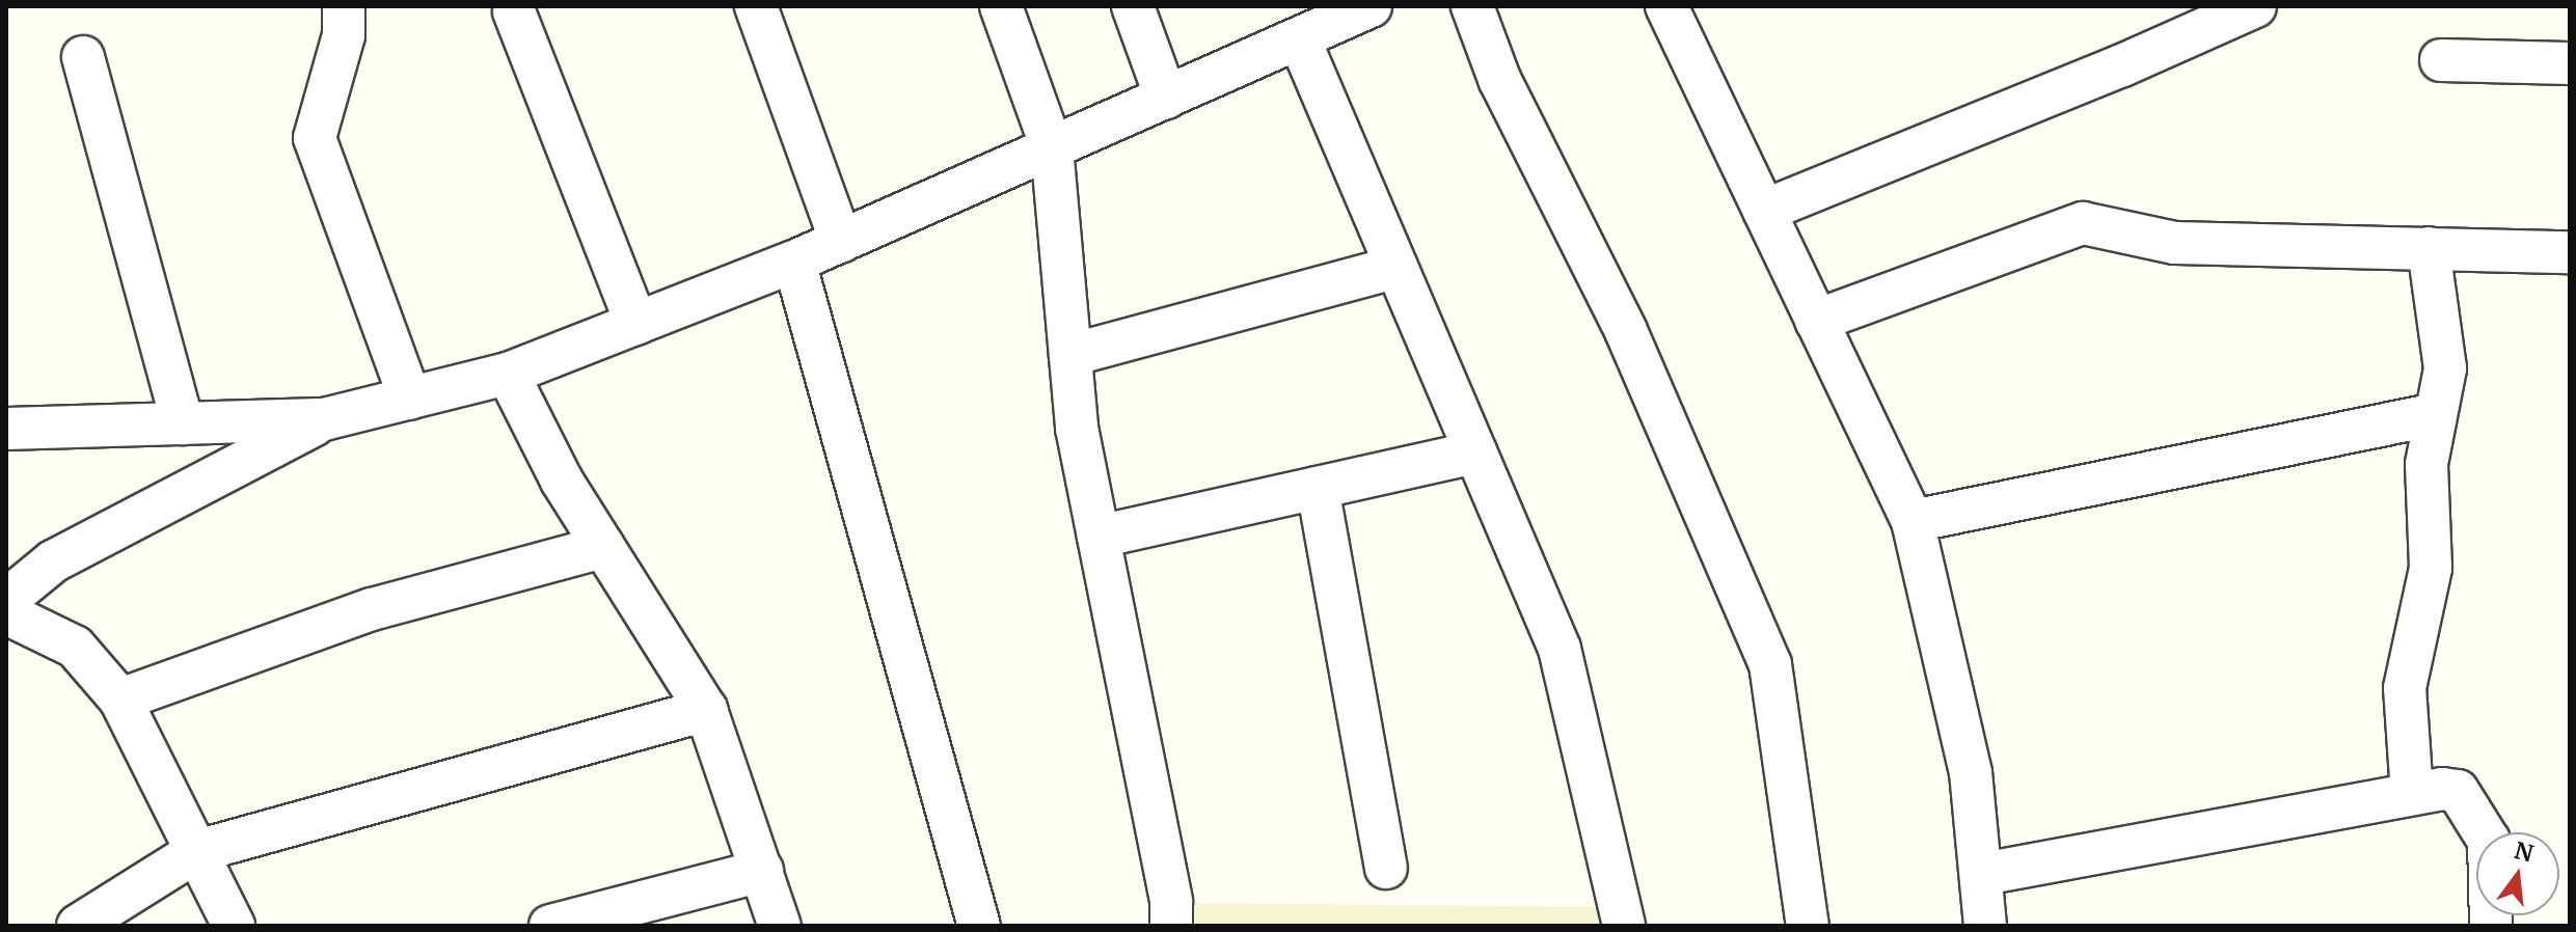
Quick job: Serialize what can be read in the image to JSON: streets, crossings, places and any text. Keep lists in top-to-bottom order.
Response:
{
  "north": "top"
}
